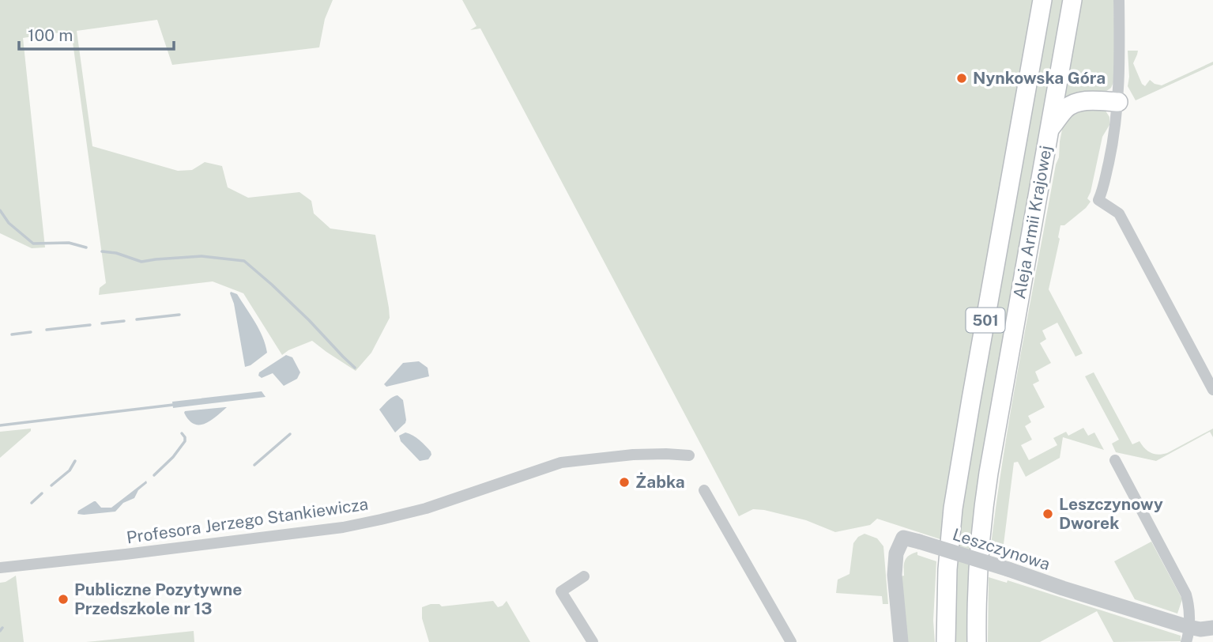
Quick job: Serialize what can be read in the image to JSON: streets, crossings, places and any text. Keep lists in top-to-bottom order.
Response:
{
  "streets": {
    "main road": ["Aleja Armii Krajowej", "501"],
    "street": ["Profesora Jerzego Stankiewicza", "Leszczynowa"]
  },
  "places": [
    "Nynkowska Góra",
    "Żabka",
    "Leszczynowy Dworek",
    "Publiczne Pozytywne Przedszkole nr 13"
  ],
  "scale_bar": "100 m"
}
